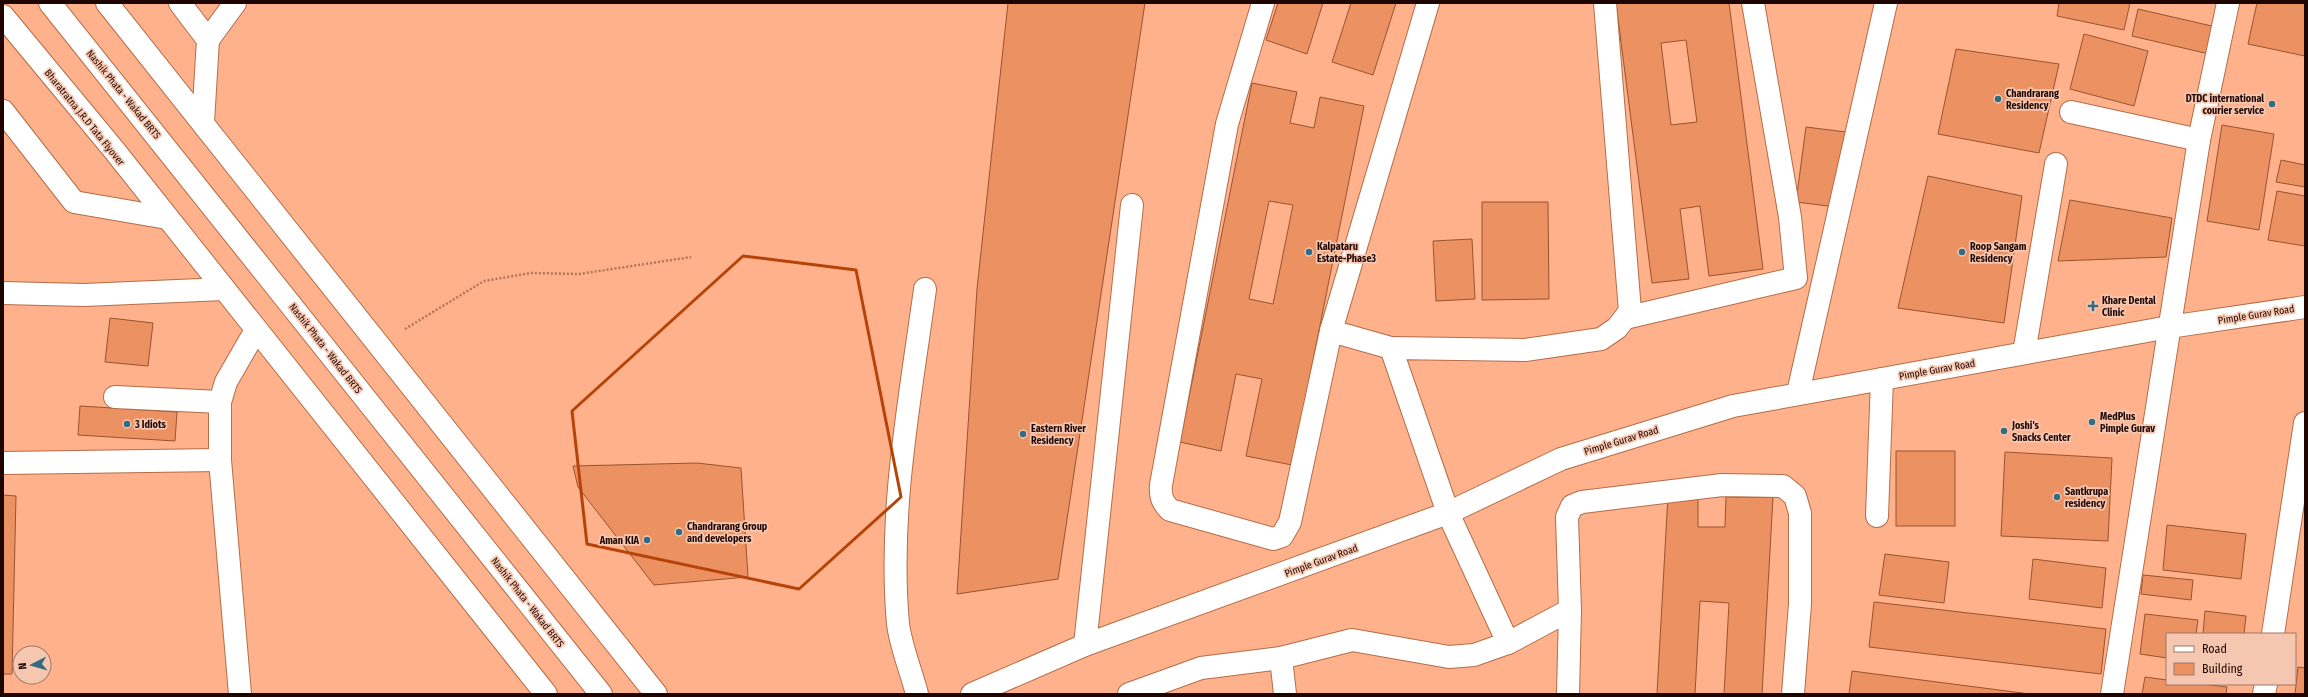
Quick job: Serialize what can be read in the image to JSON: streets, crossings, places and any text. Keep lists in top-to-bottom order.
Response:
{
  "streets": {
    "street": ["Nashik Phata - Wakad BRTS", "Bharatratna J.R.D Tata Flyover", "Pimple Gurav Road"]
  },
  "places": {
    "other": [
      "Chandrarang Residency",
      "DTDC international courier service",
      "Kalpataru Estate-Phase3",
      "Roop Sangam Residency",
      "MedPlus Pimple Gurav",
      "3 Idiots",
      "Joshi's Snacks Center",
      "Eastern River Residency",
      "Santkrupa residency",
      "Chandrarang Group and developers",
      "Aman KIA"
    ],
    "health": ["Khare Dental Clinic"]
  },
  "legend": ["Road", "Building"],
  "north": "left"
}
